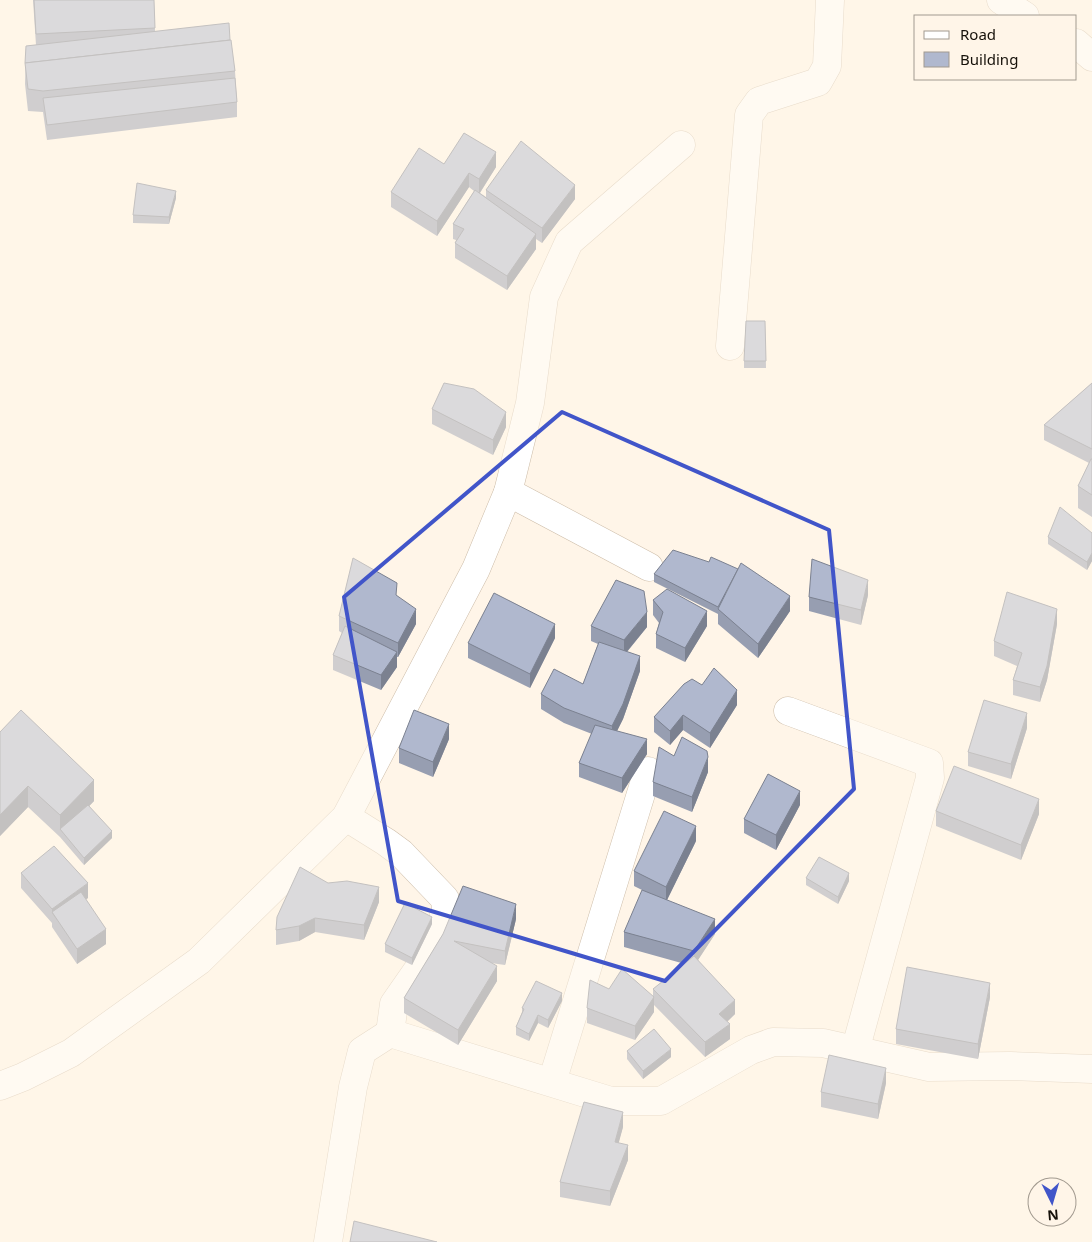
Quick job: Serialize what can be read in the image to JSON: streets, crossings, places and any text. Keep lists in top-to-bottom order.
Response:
{
  "legend": ["Road", "Building"],
  "north": "bottom"
}
